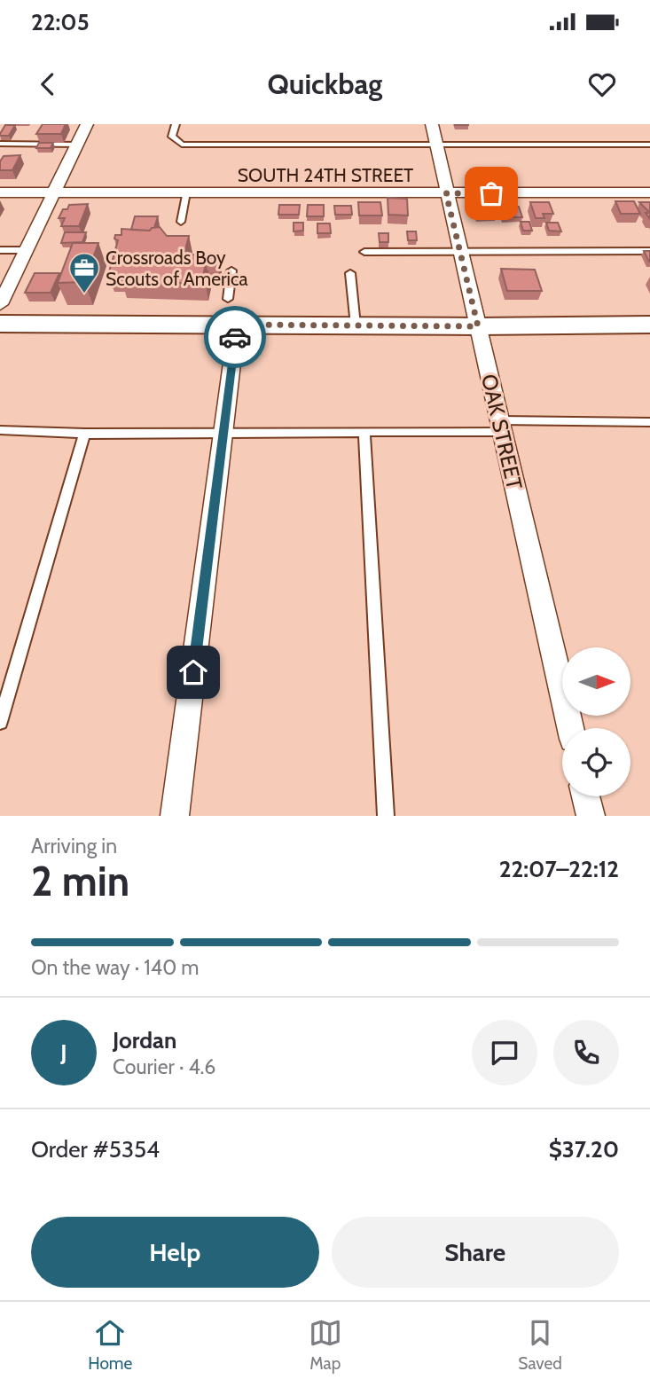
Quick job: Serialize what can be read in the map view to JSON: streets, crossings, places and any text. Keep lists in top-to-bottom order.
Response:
{
  "streets": {
    "street": ["SOUTH 24TH STREET", "OAK STREET"]
  },
  "crossings": [
    ["SOUTH 24TH STREET", "OAK STREET"]
  ],
  "places": {
    "office": ["Crossroads Boy Scouts of America"]
  },
  "north": "right",
  "page": {
    "status": "22:05",
    "header": "Quickbag",
    "heading": ["2 min", "Arriving in", "22:07–22:12"],
    "panel": [
      "Jordan",
      "Courier · 4.6",
      "Order #5354",
      "$37.20"
    ],
    "bar": "On the way · 140 m",
    "round": "J",
    "buttons": ["Help", "Share"],
    "tabs": ["Home", "Map", "Saved"]
  }
}
